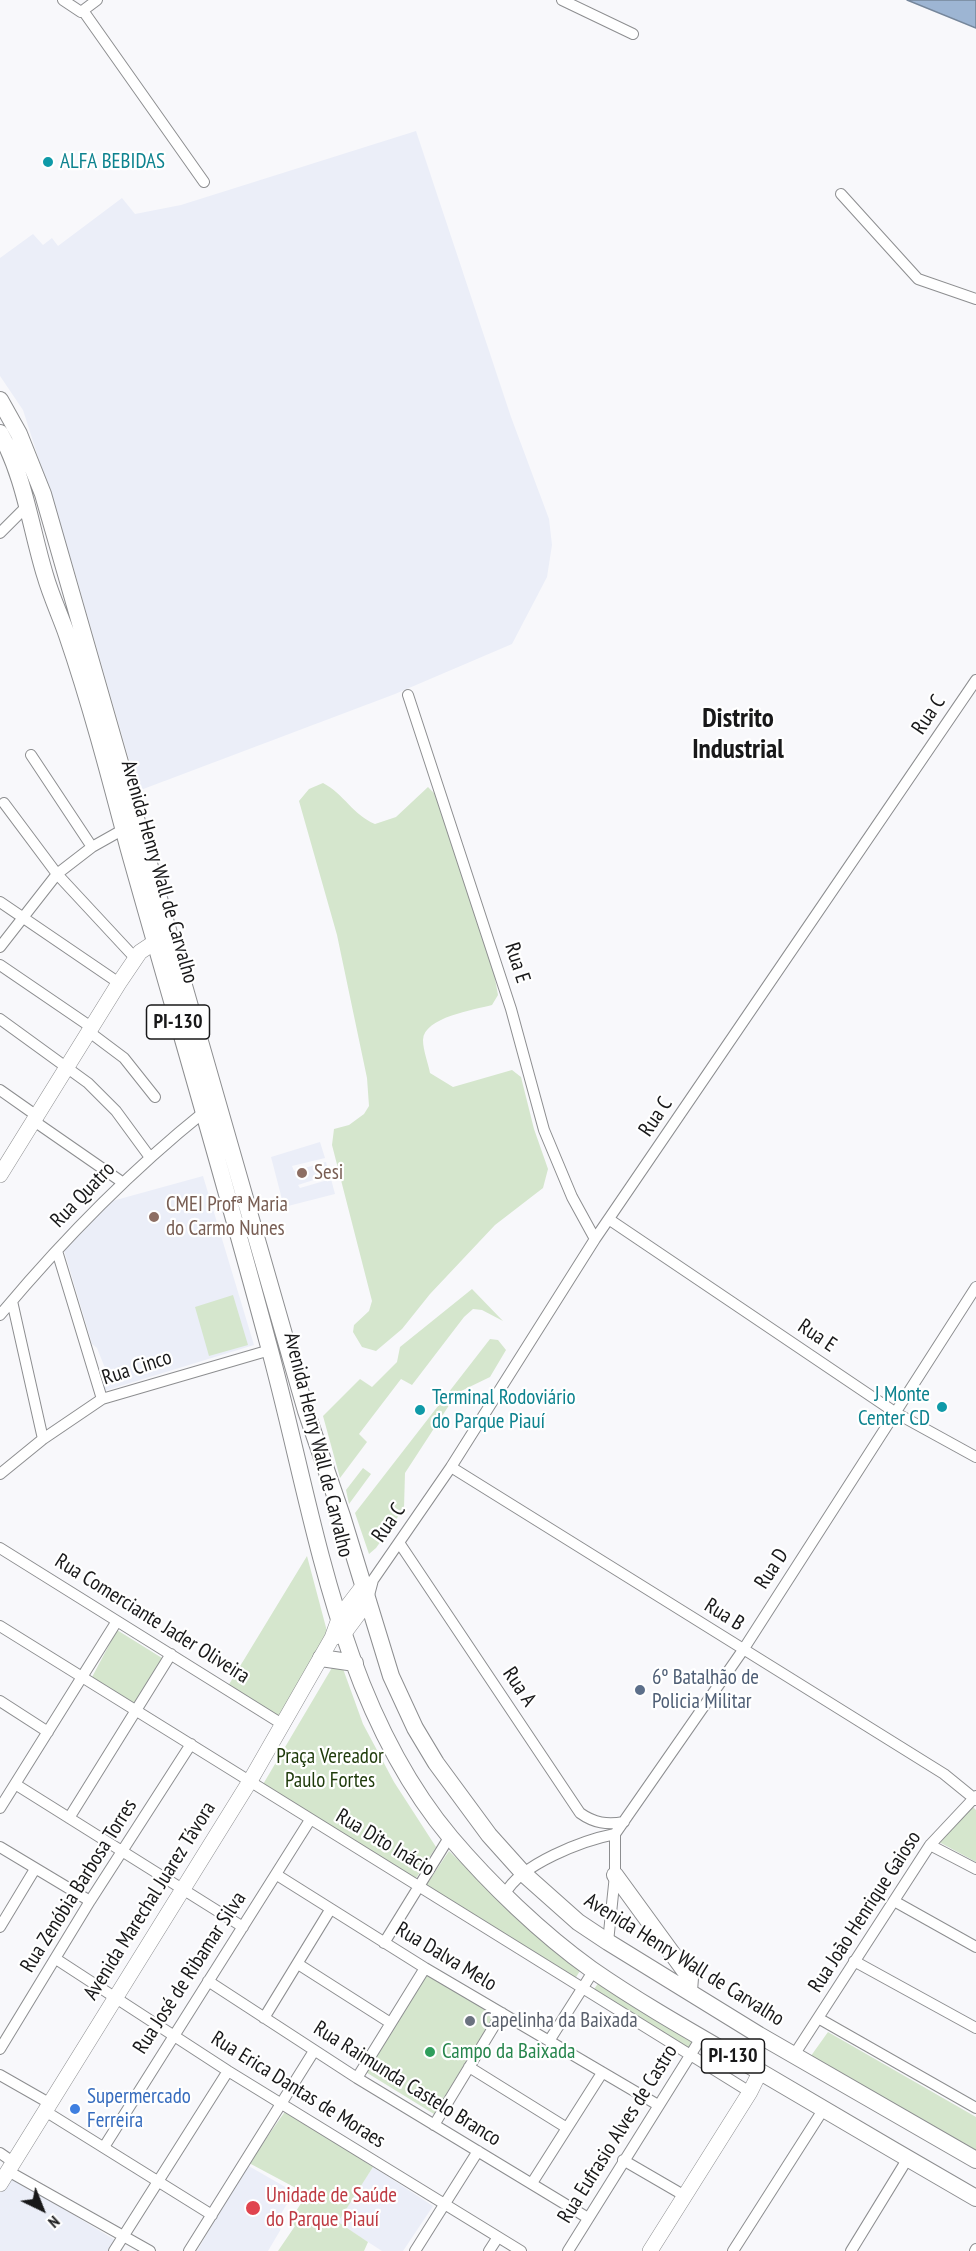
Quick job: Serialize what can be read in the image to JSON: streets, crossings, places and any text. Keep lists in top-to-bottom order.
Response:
{
  "streets": {
    "main road": ["Avenida Henry Wall de Carvalho", "PI-130"],
    "street": [
      "Rua C",
      "Rua E",
      "Rua Quatro",
      "Rua Cinco",
      "Rua D",
      "Rua B",
      "Rua Comerciante Jader Oliveira",
      "Rua A",
      "Rua Dito Inácio",
      "Rua Zenóbia Barbosa Torres",
      "Avenida Marechal Juarez Távora",
      "Rua João Henrique Gaioso",
      "Rua Dalva Melo",
      "Rua José de Ribamar Silva",
      "Rua Raimunda Castelo Branco",
      "Rua Erica Dantas de Moraes",
      "Rua Eufrasio Alves de Castro"
    ]
  },
  "crossings": [
    ["Rua C", "Avenida Henry Wall de Carvalho"],
    ["Rua C", "Rua E"],
    ["Rua C", "Rua B"],
    ["Rua C", "Rua A"],
    ["Rua C", "Avenida Marechal Juarez Távora"],
    ["Avenida Henry Wall de Carvalho", "Rua Quatro"],
    ["Avenida Henry Wall de Carvalho", "Rua Cinco"],
    ["Avenida Henry Wall de Carvalho", "Avenida Marechal Juarez Távora"],
    ["Avenida Henry Wall de Carvalho", "Rua João Henrique Gaioso"],
    ["Avenida Henry Wall de Carvalho", "Rua Eufrasio Alves de Castro"],
    ["Rua E", "Rua D"],
    ["Rua D", "Rua B"],
    ["Rua D", "Rua A"],
    ["Rua B", "Rua João Henrique Gaioso"],
    ["Rua Comerciante Jader Oliveira", "Avenida Marechal Juarez Távora"],
    ["Rua Dito Inácio", "Rua Zenóbia Barbosa Torres"],
    ["Rua Dito Inácio", "Avenida Marechal Juarez Távora"],
    ["Rua Dito Inácio", "Rua José de Ribamar Silva"],
    ["Rua Dito Inácio", "Rua Eufrasio Alves de Castro"],
    ["Rua Zenóbia Barbosa Torres", "Rua Erica Dantas de Moraes"],
    ["Avenida Marechal Juarez Távora", "Rua Erica Dantas de Moraes"],
    ["Rua Dalva Melo", "Rua José de Ribamar Silva"],
    ["Rua Dalva Melo", "Rua Eufrasio Alves de Castro"],
    ["Rua José de Ribamar Silva", "Rua Raimunda Castelo Branco"],
    ["Rua José de Ribamar Silva", "Rua Erica Dantas de Moraes"],
    ["Rua Raimunda Castelo Branco", "Rua Eufrasio Alves de Castro"]
  ],
  "districts": ["Distrito Industrial"],
  "parks": ["Praça Vereador Paulo Fortes"],
  "places": [
    "ALFA BEBIDAS",
    "Sesi",
    "CMEI Profª Maria do Carmo Nunes",
    "J Monte Center CD",
    "Terminal Rodoviário do Parque Piauí",
    "6º Batalhão de Policia Militar",
    "Capelinha da Baixada",
    "Campo da Baixada",
    "Supermercado Ferreira",
    "Unidade de Saúde do Parque Piauí"
  ],
  "north": "bottom right"
}
